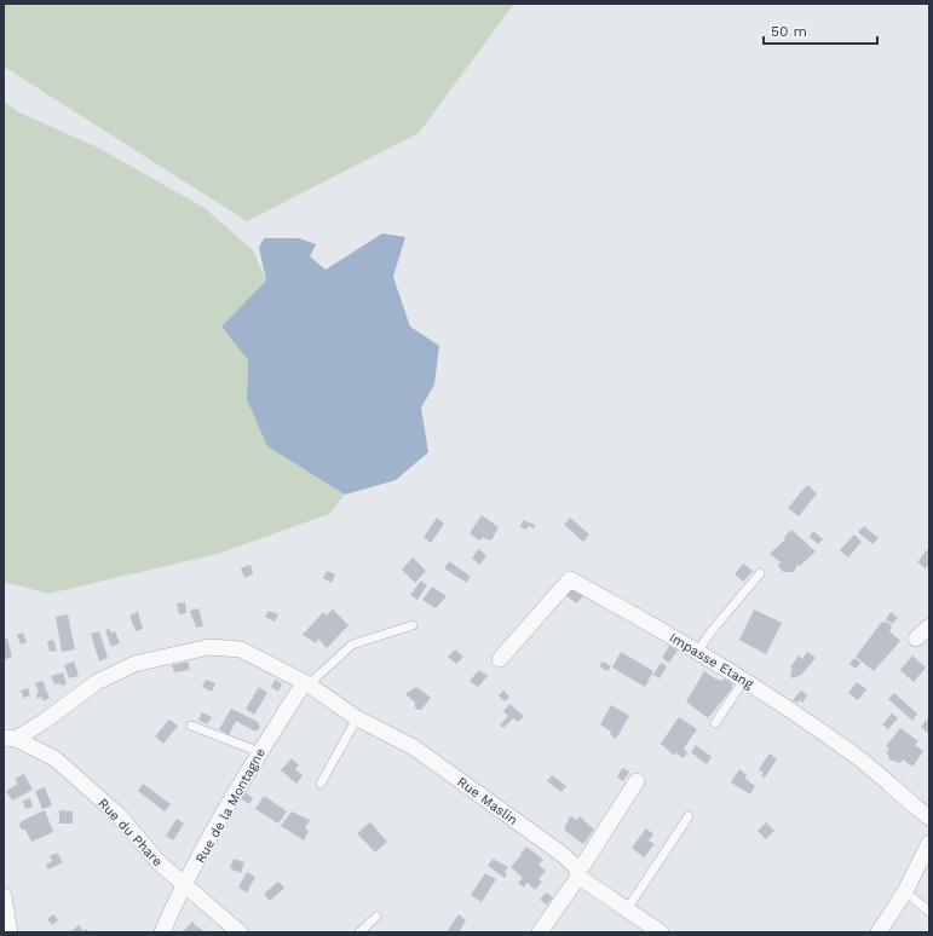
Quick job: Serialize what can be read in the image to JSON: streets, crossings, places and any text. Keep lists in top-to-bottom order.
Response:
{
  "streets": {
    "street": [
      "Impasse Etang",
      "Rue Maslin",
      "Rue de la Montagne",
      "Rue du Phare"
    ]
  },
  "crossings": [
    ["Rue Maslin", "Rue de la Montagne"],
    ["Rue Maslin", "Rue du Phare"],
    ["Rue de la Montagne", "Rue du Phare"]
  ],
  "scale_bar": "50 m"
}
